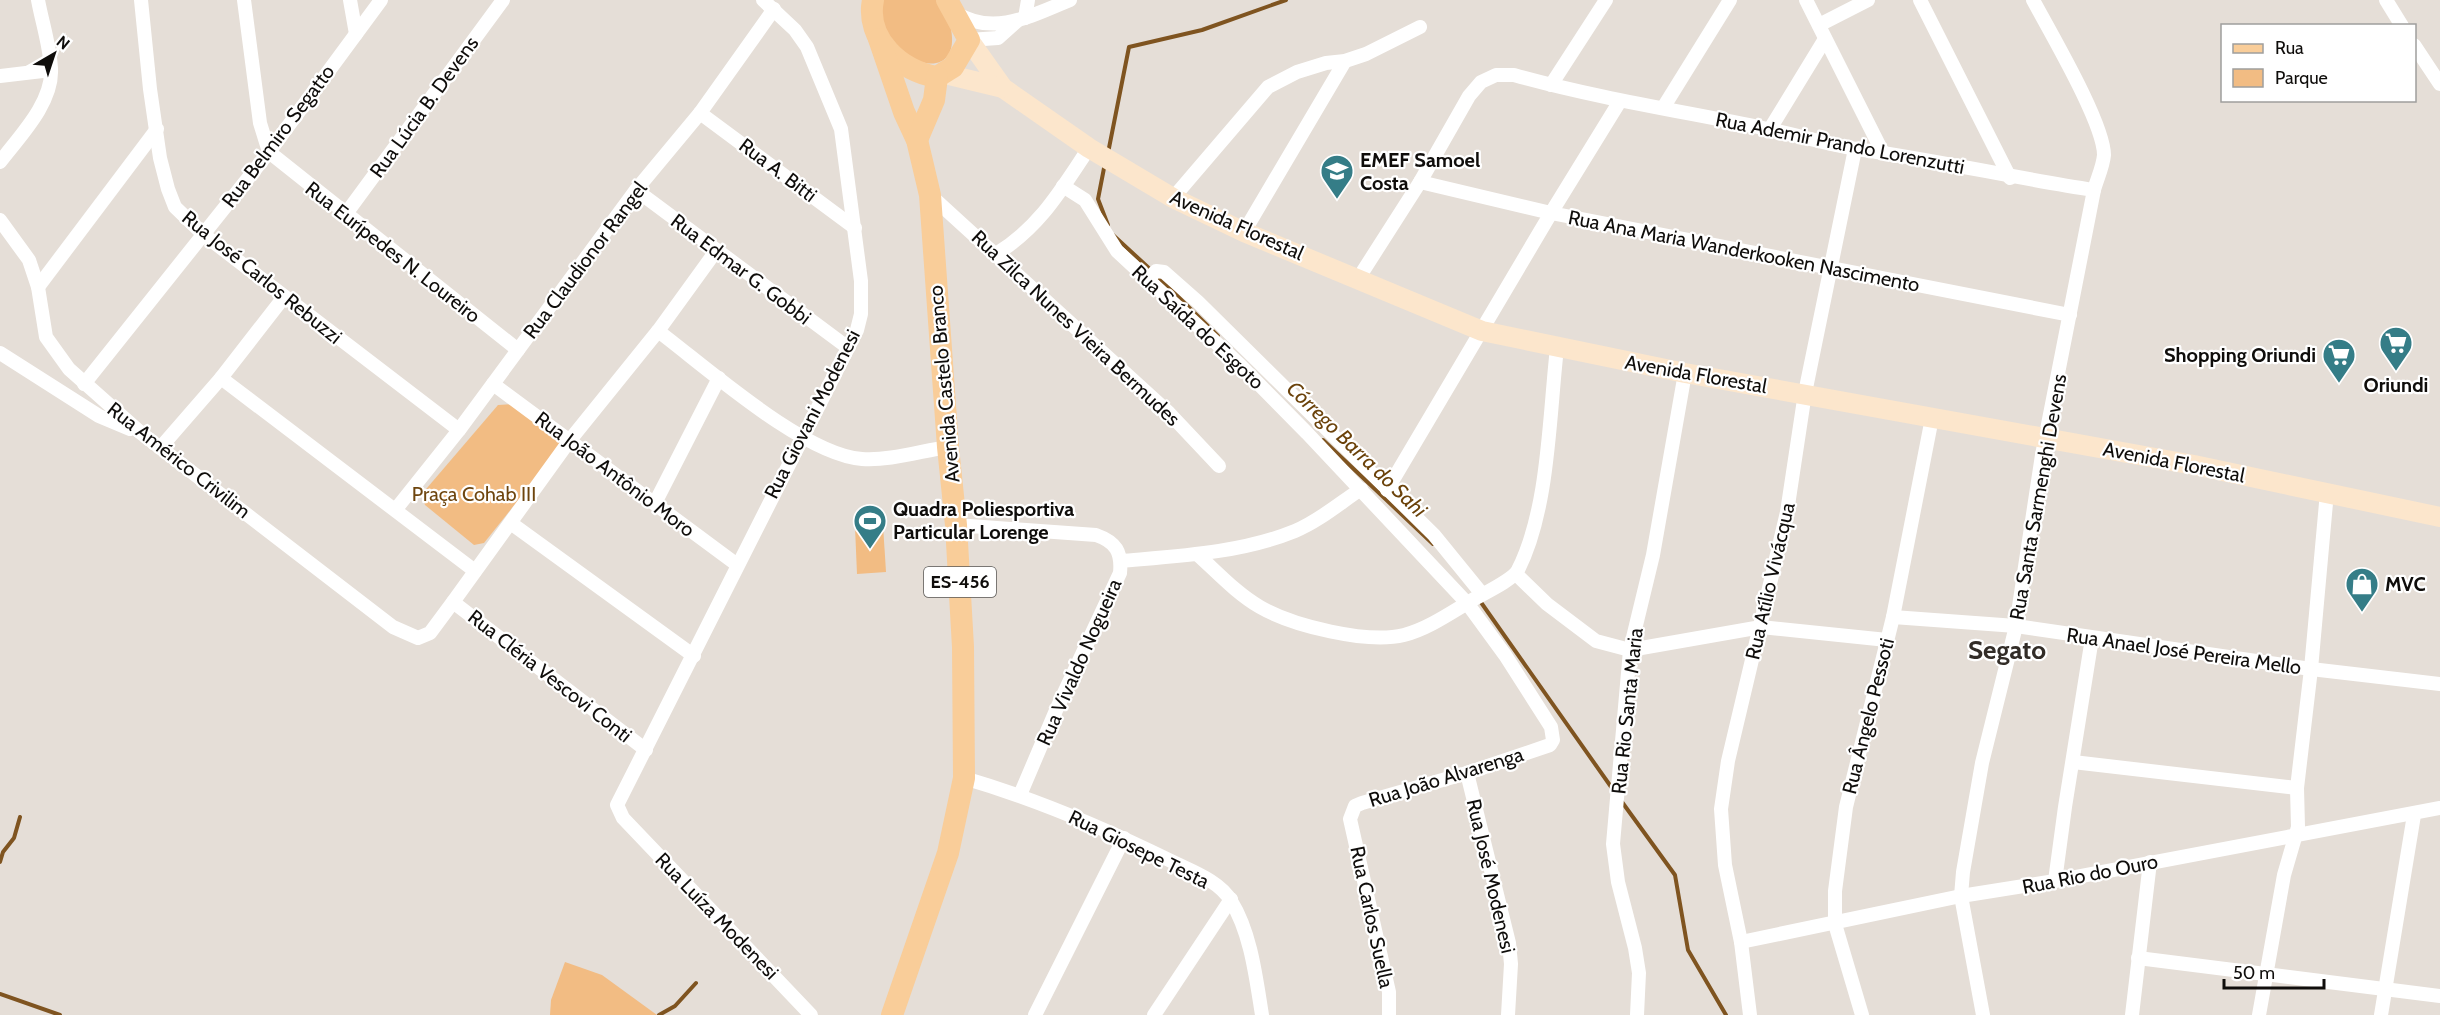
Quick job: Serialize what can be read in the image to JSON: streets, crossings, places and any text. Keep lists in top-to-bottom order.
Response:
{
  "streets": {
    "main road": ["Avenida Florestal", "Avenida Castelo Branco", "ES-456"],
    "street": [
      "Rua Lúcia B. Devens",
      "Rua Belmiro Segatto",
      "Rua Ademir Prando Lorenzutti",
      "Rua A. Bitti",
      "Rua Ana Maria Wanderkooken Nascimento",
      "Rua Eurípedes N. Loureiro",
      "Rua Claudionor Rangel",
      "Rua Edmar G. Gobbi",
      "Rua José Carlos Rebuzzi",
      "Rua Saída do Esgoto",
      "Rua Zilca Nunes Vieira Bermudes",
      "Rua Giovani Modenesi",
      "Rua Américo Crivilim",
      "Rua João Antônio Moro",
      "Rua Santa Sarmenghi Devens",
      "Rua Atílio Vivácqua",
      "Rua Anael José Pereira Mello",
      "Rua Vivaldo Nogueira",
      "Rua Cléria Vescovi Conti",
      "Rua Rio Santa Maria",
      "Rua Ângelo Pessoti",
      "Rua João Alvarenga",
      "Rua Giosepe Testa",
      "Rua Rio do Ouro",
      "Rua José Modenesi",
      "Rua Luíza Modenesi",
      "Rua Carlos Suella"
    ]
  },
  "crossings": [
    ["Rua Lúcia B. Devens", "Rua Eurípedes N. Loureiro"],
    ["Rua Belmiro Segatto", "Rua Eurípedes N. Loureiro"],
    ["Rua Belmiro Segatto", "Rua José Carlos Rebuzzi"],
    ["Rua Belmiro Segatto", "Rua Américo Crivilim"],
    ["Rua Ademir Prando Lorenzutti", "Avenida Florestal"],
    ["Rua Ademir Prando Lorenzutti", "Rua Ana Maria Wanderkooken Nascimento"],
    ["Rua Ademir Prando Lorenzutti", "Rua Santa Sarmenghi Devens"],
    ["Rua Ademir Prando Lorenzutti", "Rua Atílio Vivácqua"],
    ["Rua A. Bitti", "Rua Claudionor Rangel"],
    ["Rua A. Bitti", "Rua Giovani Modenesi"],
    ["Avenida Florestal", "Rua Santa Sarmenghi Devens"],
    ["Avenida Florestal", "Rua Atílio Vivácqua"],
    ["Avenida Florestal", "Rua Rio Santa Maria"],
    ["Avenida Florestal", "Rua Ângelo Pessoti"],
    ["Rua Ana Maria Wanderkooken Nascimento", "Rua Santa Sarmenghi Devens"],
    ["Rua Ana Maria Wanderkooken Nascimento", "Rua Atílio Vivácqua"],
    ["Rua Eurípedes N. Loureiro", "Rua Claudionor Rangel"],
    ["Rua Claudionor Rangel", "Rua Edmar G. Gobbi"],
    ["Rua Claudionor Rangel", "Rua José Carlos Rebuzzi"],
    ["Rua Claudionor Rangel", "Rua Giovani Modenesi"],
    ["Rua Claudionor Rangel", "Rua João Antônio Moro"],
    ["Rua Edmar G. Gobbi", "Rua Giovani Modenesi"],
    ["Rua Saída do Esgoto", "Rua João Alvarenga"],
    ["Rua Zilca Nunes Vieira Bermudes", "Avenida Castelo Branco"],
    ["Avenida Castelo Branco", "Rua Vivaldo Nogueira"],
    ["Avenida Castelo Branco", "Rua Giosepe Testa"],
    ["Rua Giovani Modenesi", "Rua João Antônio Moro"],
    ["Rua Giovani Modenesi", "Rua Cléria Vescovi Conti"],
    ["Rua Giovani Modenesi", "Rua Luíza Modenesi"],
    ["Rua Américo Crivilim", "Rua Cléria Vescovi Conti"],
    ["Rua Santa Sarmenghi Devens", "Rua Anael José Pereira Mello"],
    ["Rua Santa Sarmenghi Devens", "Rua Rio do Ouro"],
    ["Rua Atílio Vivácqua", "Rua Rio do Ouro"],
    ["Rua Anael José Pereira Mello", "Rua Ângelo Pessoti"],
    ["Rua Vivaldo Nogueira", "Rua Giosepe Testa"],
    ["Rua Ângelo Pessoti", "Rua Rio do Ouro"],
    ["Rua João Alvarenga", "Rua José Modenesi"],
    ["Rua João Alvarenga", "Rua Carlos Suella"]
  ],
  "districts": ["Segato"],
  "water": ["Córrego Barra do Sahi"],
  "parks": ["Praça Cohab III"],
  "places": {
    "school or university": ["EMEF Samoel Costa"],
    "supermarket": ["Oriundi", "Shopping Oriundi"],
    "sports": ["Quadra Poliesportiva Particular Lorenge"],
    "shop": ["MVC"]
  },
  "legend": ["Rua", "Parque"],
  "scale_bar": "50 m",
  "north": "top right"
}
